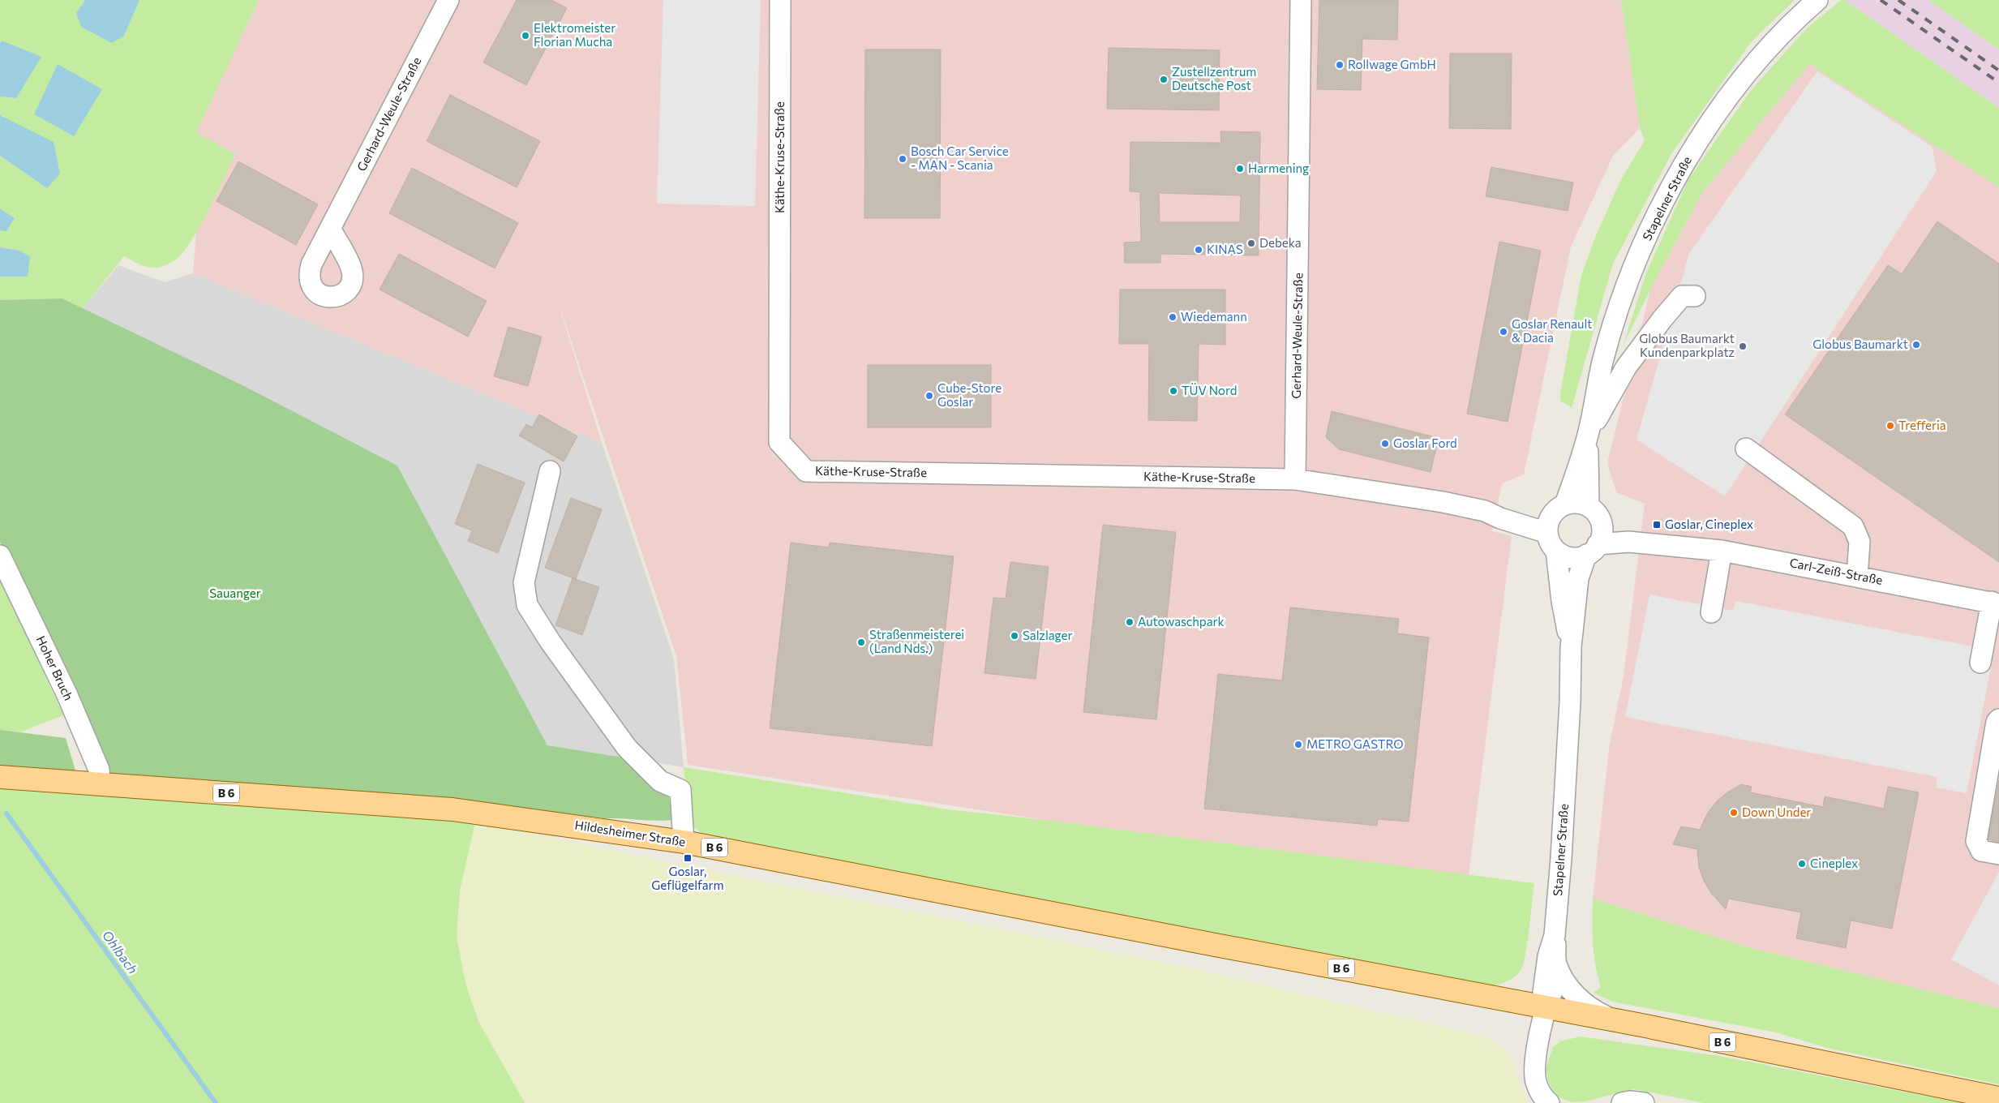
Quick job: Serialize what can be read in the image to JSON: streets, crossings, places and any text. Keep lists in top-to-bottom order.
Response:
{
  "streets": {
    "main road": ["B 6", "Hildesheimer Straße"],
    "street": [
      "Gerhard-Weule-Straße",
      "Käthe-Kruse-Straße",
      "Stapelner Straße",
      "Carl-Zeiß-Straße",
      "Hoher Bruch"
    ]
  },
  "crossings": [
    ["Gerhard-Weule-Straße", "Käthe-Kruse-Straße"],
    ["Stapelner Straße", "Carl-Zeiß-Straße"],
    ["Stapelner Straße", "B 6"],
    ["Stapelner Straße", "Hildesheimer Straße"],
    ["Hoher Bruch", "B 6"],
    ["Hoher Bruch", "Hildesheimer Straße"],
    ["B 6", "Hildesheimer Straße"]
  ],
  "water": ["Ohlbach"],
  "parks": ["Sauanger"],
  "places": {
    "other": [
      "Elektromeister Florian Mucha",
      "Rollwage GmbH",
      "Zustellzentrum Deutsche Post",
      "Bosch Car Service - MAN - Scania",
      "Harmening",
      "Debeka",
      "KINAS",
      "Wiedemann",
      "Goslar Renault & Dacia",
      "Globus Baumarkt",
      "Globus Baumarkt Kundenparkplatz",
      "TÜV Nord",
      "Cube-Store Goslar",
      "Trefferia",
      "Goslar Ford",
      "Autowaschpark",
      "Salzlager",
      "Straßenmeisterei (Land Nds.)",
      "METRO GASTRO",
      "Down Under",
      "Cineplex"
    ],
    "transit": ["Goslar, Cineplex", "Goslar, Geflügelfarm"]
  }
}
